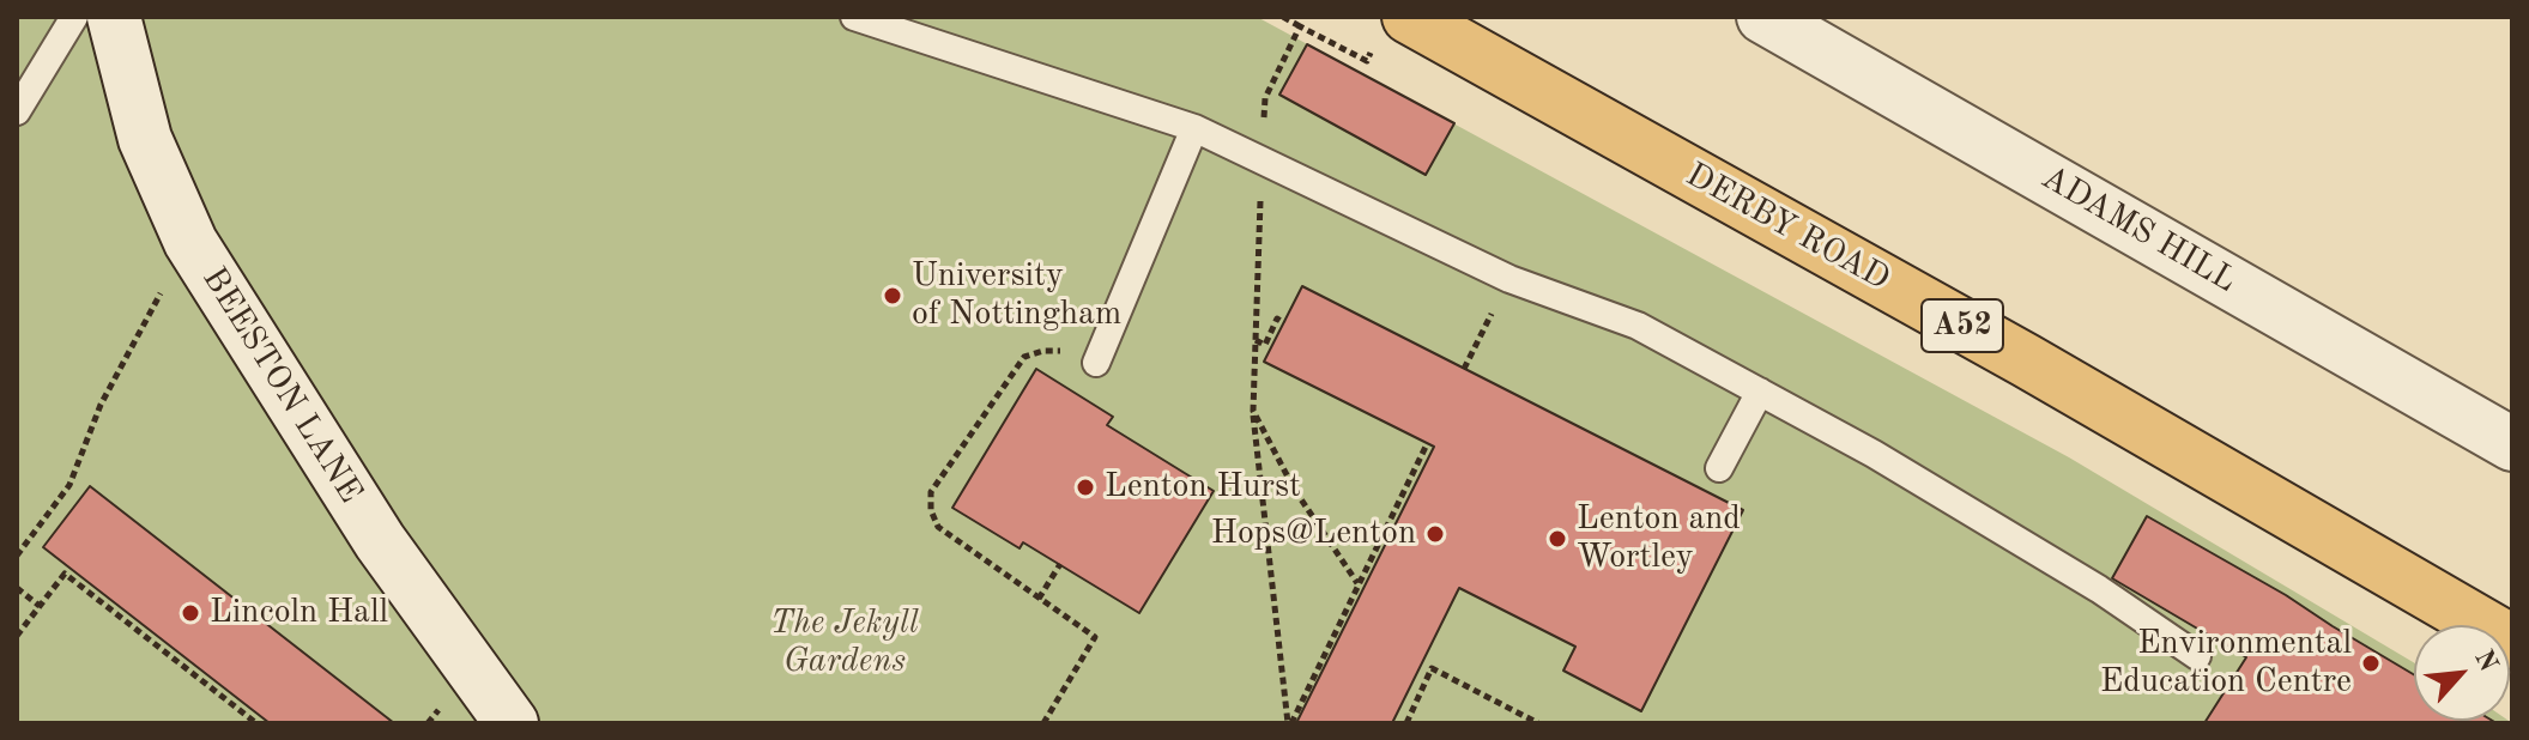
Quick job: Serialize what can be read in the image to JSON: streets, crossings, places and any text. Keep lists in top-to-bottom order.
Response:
{
  "streets": {
    "highway": ["DERBY ROAD", "A52"],
    "street": ["ADAMS HILL", "BEESTON LANE"]
  },
  "parks": ["The Jekyll Gardens"],
  "places": [
    "University of Nottingham",
    "Lenton Hurst",
    "Hops@Lenton",
    "Lenton and Wortley",
    "Lincoln Hall",
    "Environmental Education Centre"
  ],
  "north": "top right"
}
